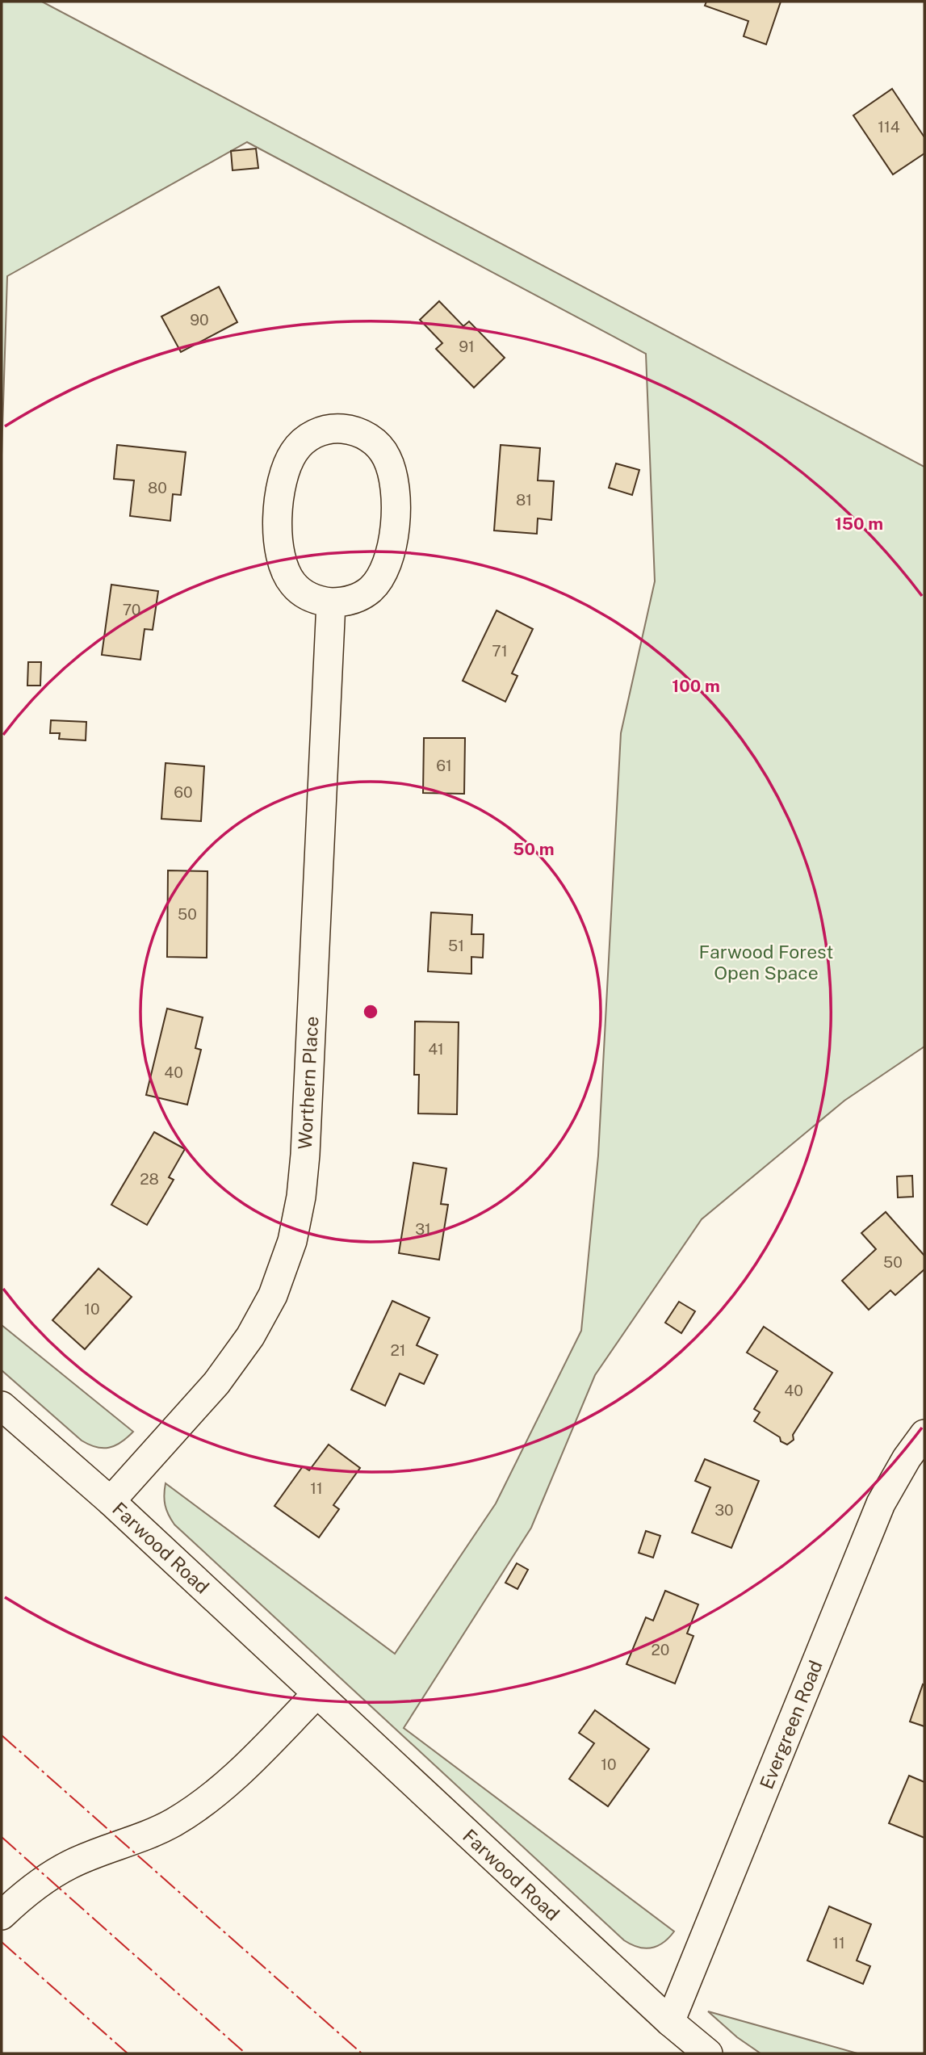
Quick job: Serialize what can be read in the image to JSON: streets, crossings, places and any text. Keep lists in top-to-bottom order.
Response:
{
  "streets": {
    "street": ["Worthern Place", "Farwood Road", "Evergreen Road"]
  },
  "crossings": [
    ["Worthern Place", "Farwood Road"],
    ["Farwood Road", "Evergreen Road"]
  ],
  "parks": ["Farwood Forest Open Space"],
  "house_numbers": [
    "114",
    "90",
    "91",
    "80",
    "81",
    "70",
    "71",
    "61",
    "60",
    "50",
    "51",
    "41",
    "40",
    "28",
    "31",
    "50",
    "10",
    "21",
    "40",
    "11",
    "30",
    "20",
    "10",
    "11"
  ],
  "rings": ["150 m", "100 m", "50 m"]
}
